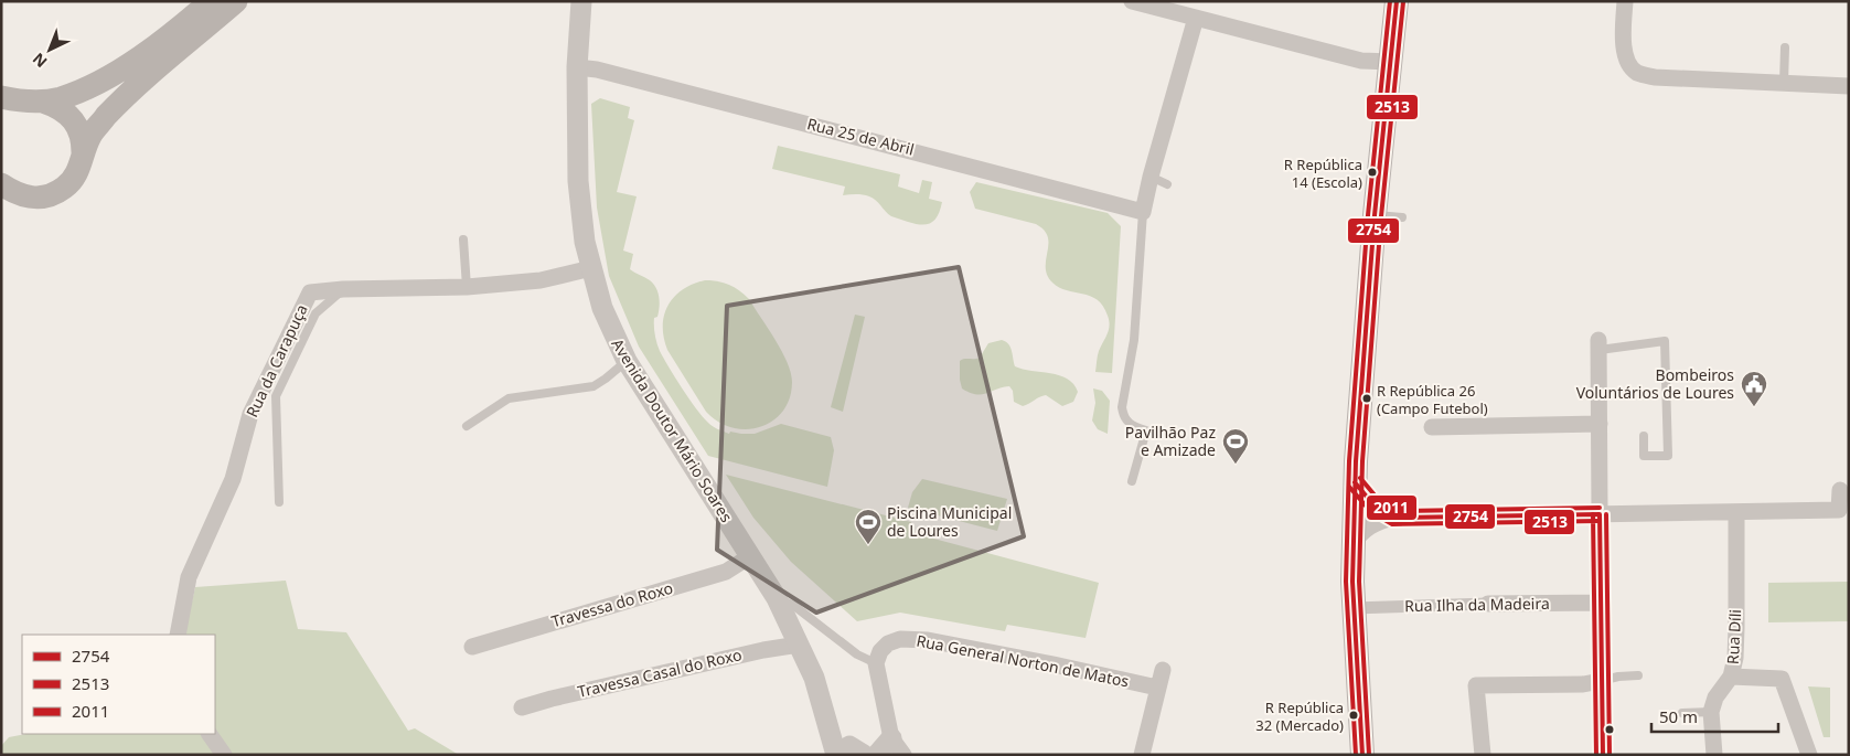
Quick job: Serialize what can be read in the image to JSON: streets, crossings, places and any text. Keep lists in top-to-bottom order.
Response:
{
  "streets": {
    "street": [
      "Rua 25 de Abril",
      "Rua da Carapuça",
      "Avenida Doutor Mário Soares",
      "Travessa do Roxo",
      "Rua Ilha da Madeira",
      "Rua Díli",
      "Rua General Norton de Matos",
      "Travessa Casal do Roxo"
    ]
  },
  "crossings": [
    ["Rua 25 de Abril", "Avenida Doutor Mário Soares"],
    ["Rua da Carapuça", "Avenida Doutor Mário Soares"],
    ["Avenida Doutor Mário Soares", "Travessa do Roxo"],
    ["Avenida Doutor Mário Soares", "Travessa Casal do Roxo"]
  ],
  "places": {
    "other": ["R República 14 (Escola)", "R República 26 (Campo Futebol)", "R República 32 (Mercado)"],
    "public building": ["Bombeiros Voluntários de Loures"],
    "sports": ["Pavilhão Paz e Amizade", "Piscina Municipal de Loures"]
  },
  "lines": ["transit line 2754", "transit line 2011", "transit line 2513"],
  "legend": ["2754", "2513", "2011"],
  "scale_bar": "50 m",
  "north": "bottom left"
}
